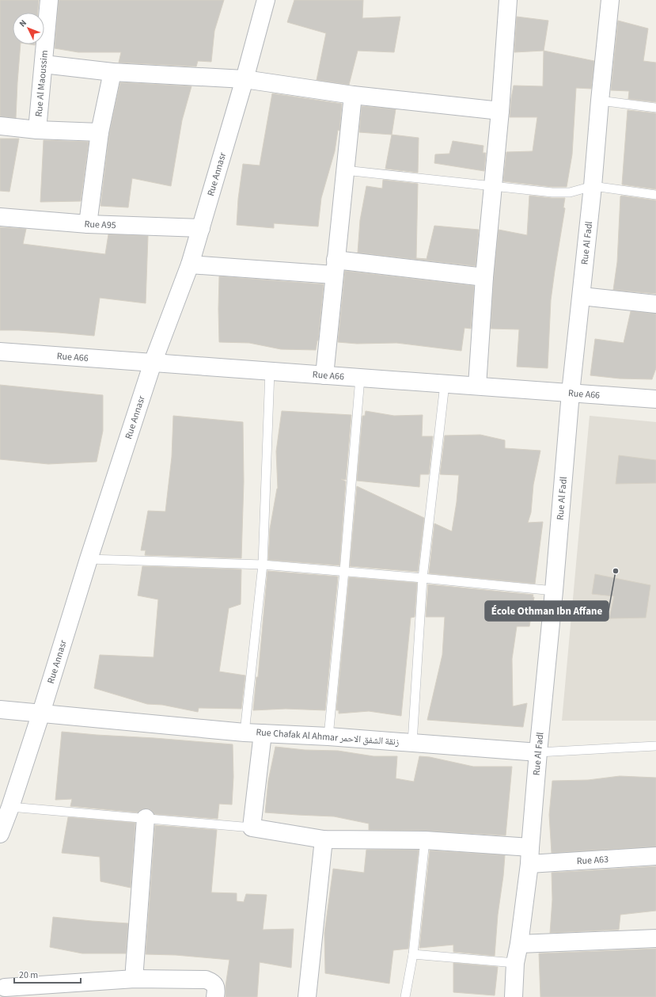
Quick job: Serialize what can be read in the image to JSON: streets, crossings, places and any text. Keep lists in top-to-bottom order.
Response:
{
  "streets": {
    "street": [
      "Rue Al Maoussim",
      "Rue Annasr",
      "Rue A95",
      "Rue Al Fadl",
      "Rue A66",
      "Rue Chafak Al Ahmar زنقة الشفق الاحمر",
      "Rue A63"
    ]
  },
  "crossings": [
    ["Rue Annasr", "Rue A95"],
    ["Rue Annasr", "Rue A66"],
    ["Rue Annasr", "Rue Chafak Al Ahmar زنقة الشفق الاحمر"],
    ["Rue Al Fadl", "Rue A66"],
    ["Rue Al Fadl", "Rue Chafak Al Ahmar زنقة الشفق الاحمر"],
    ["Rue Al Fadl", "Rue A63"]
  ],
  "places": ["École Othman Ibn Affane"],
  "scale_bar": "20 m",
  "north": "top left"
}
